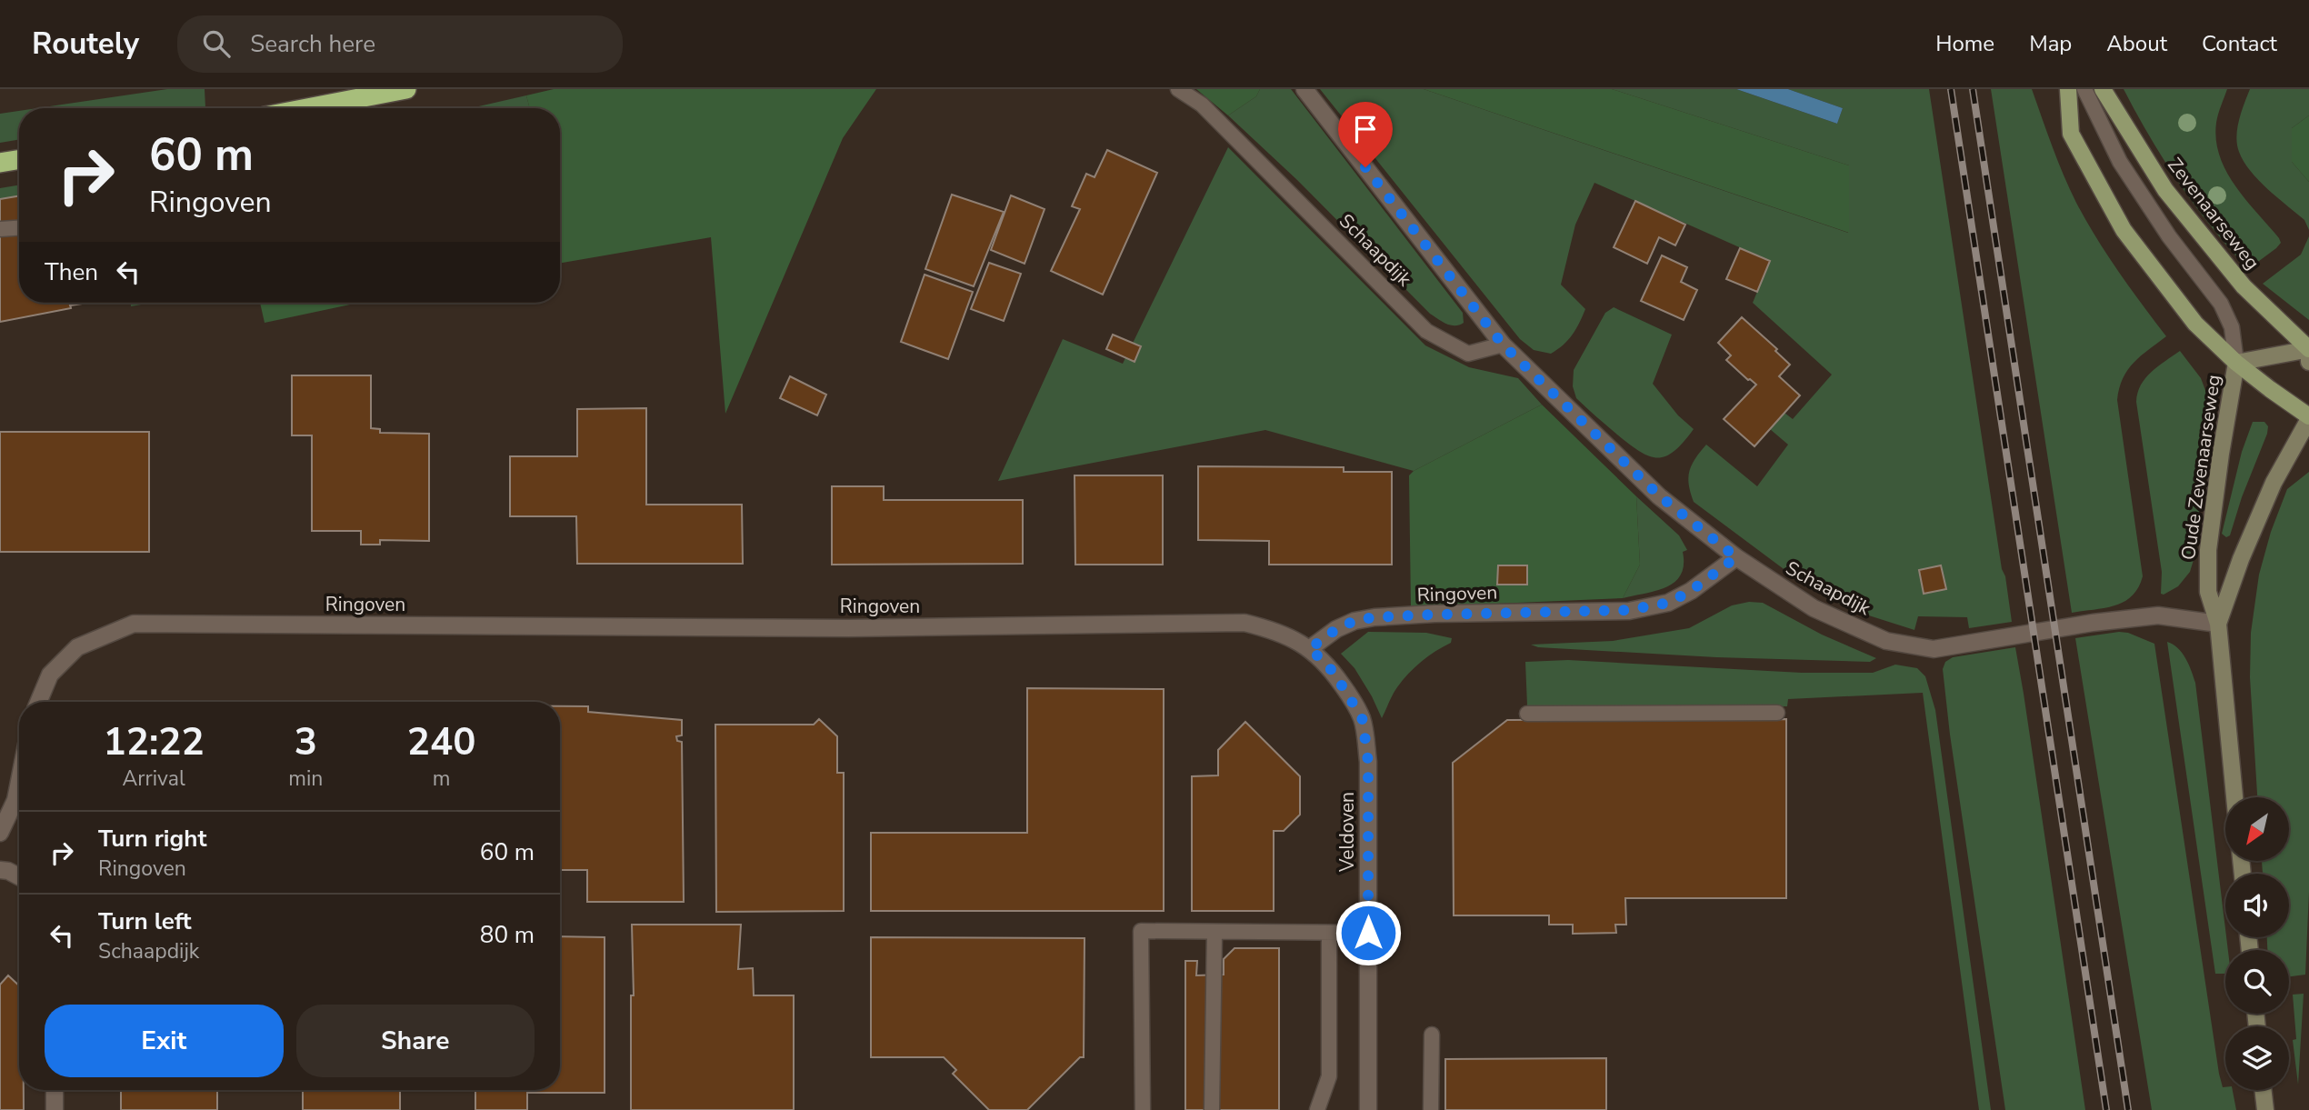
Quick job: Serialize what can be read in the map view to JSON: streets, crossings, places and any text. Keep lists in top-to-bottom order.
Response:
{
  "streets": {
    "main road": ["Zevenaarseweg"],
    "street": [
      "Schaapdijk",
      "Oude Zevenaarseweg",
      "Ringoven",
      "Veldoven"
    ]
  },
  "crossings": [
    ["Zevenaarseweg", "Oude Zevenaarseweg"],
    ["Schaapdijk", "Oude Zevenaarseweg"],
    ["Schaapdijk", "Ringoven"],
    ["Ringoven", "Veldoven"]
  ],
  "north": "bottom left",
  "page": {
    "header": "Routely",
    "search": "Search here",
    "nav": [
      "Home",
      "Map",
      "About",
      "Contact"
    ],
    "turn": ["60 m", "Ringoven"],
    "then": "Then",
    "eta": [
      "12:22",
      "Arrival",
      "3",
      "min",
      "240",
      "m"
    ],
    "list": [
      {
        "name": "Turn right",
        "note": "Ringoven",
        "value": "60 m"
      },
      {
        "name": "Turn left",
        "note": "Schaapdijk",
        "value": "80 m"
      }
    ],
    "buttons": ["Exit", "Share"]
  }
}
